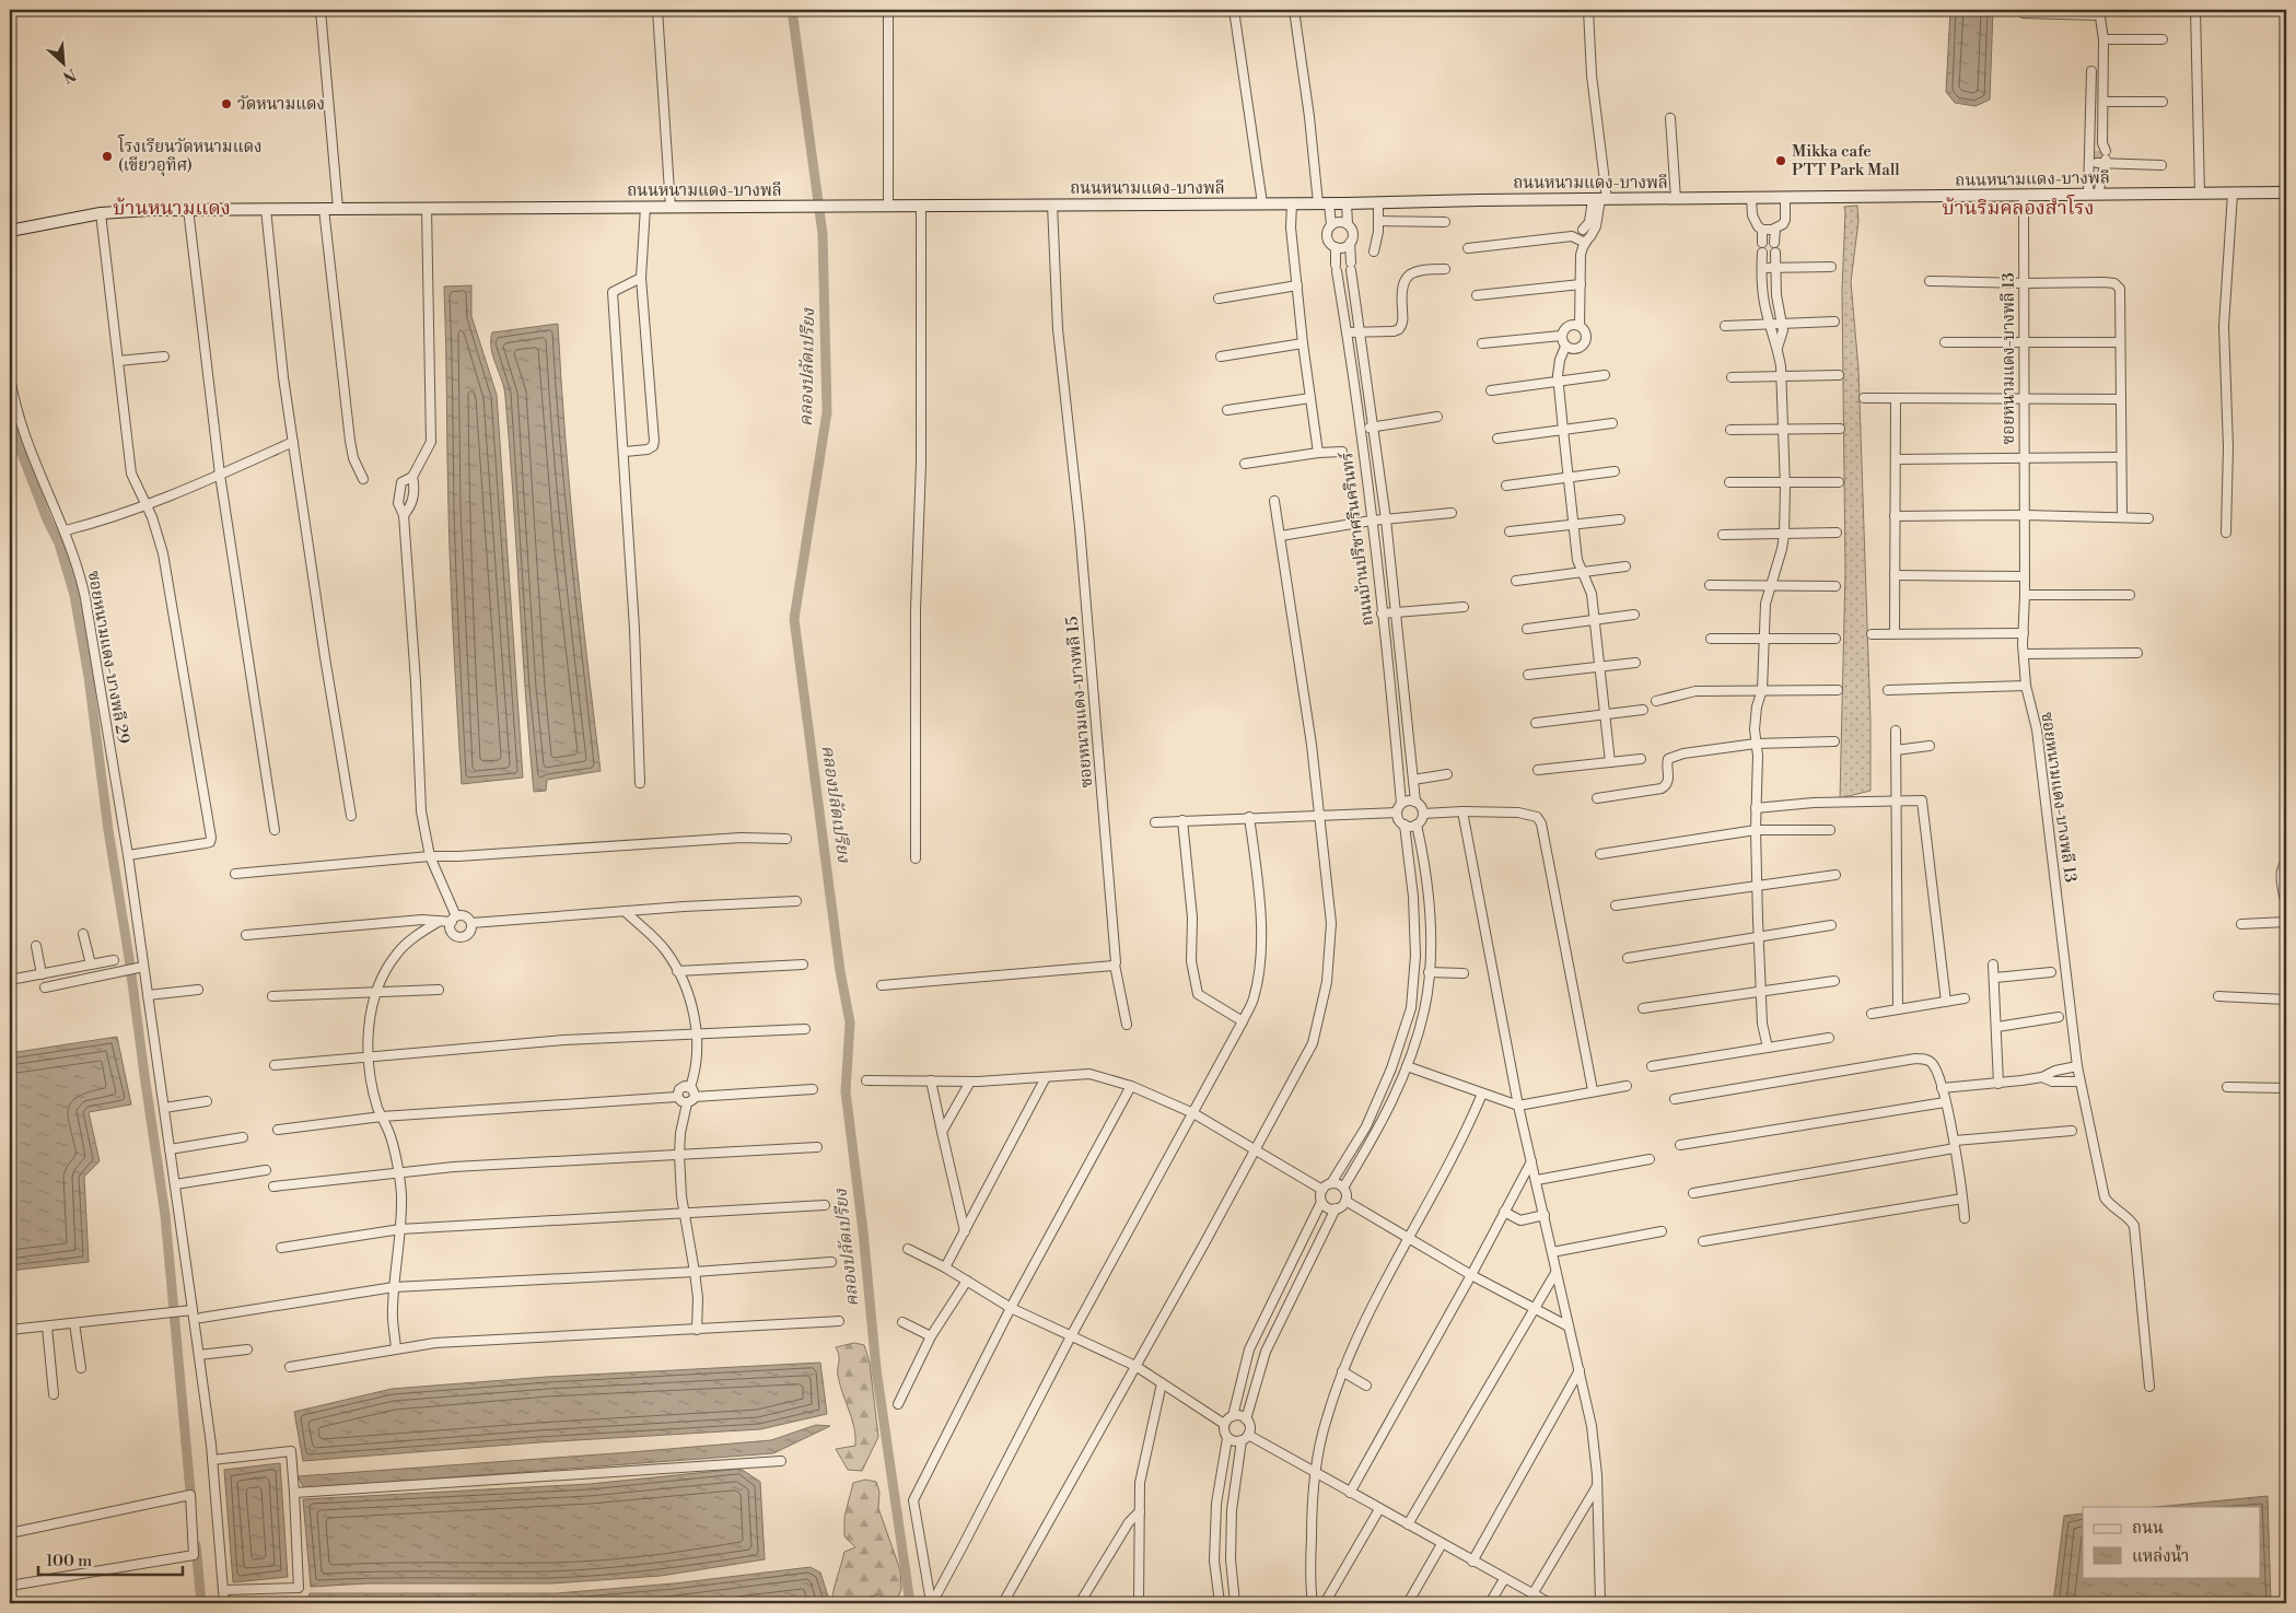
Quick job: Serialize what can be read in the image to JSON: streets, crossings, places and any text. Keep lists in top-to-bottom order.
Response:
{
  "streets": {
    "main road": ["ถนนหนามแดง-บางพลี"],
    "street": [
      "ซอยหนามแดง-บางพลี 13",
      "ถนนบ้านปรีชาศรีนครินทร์",
      "ซอยหนามแดง-บางพลี 29",
      "ซอยหนามแดง-บางพลี 15"
    ]
  },
  "crossings": [
    ["ถนนหนามแดง-บางพลี", "ซอยหนามแดง-บางพลี 13"],
    ["ถนนหนามแดง-บางพลี", "ซอยหนามแดง-บางพลี 15"]
  ],
  "districts": ["บ้านหนามแดง", "บ้านริมคลองสำโรง"],
  "water": ["คลองปลัดเปรียง"],
  "places": ["วัดหนามแดง", "โรงเรียนวัดหนามแดง (เขียวอุทิศ)", "Mikka cafe PTT Park Mall"],
  "legend": ["ถนน", "แหล่งน้ำ"],
  "scale_bar": "100 m",
  "north": "bottom right"
}
